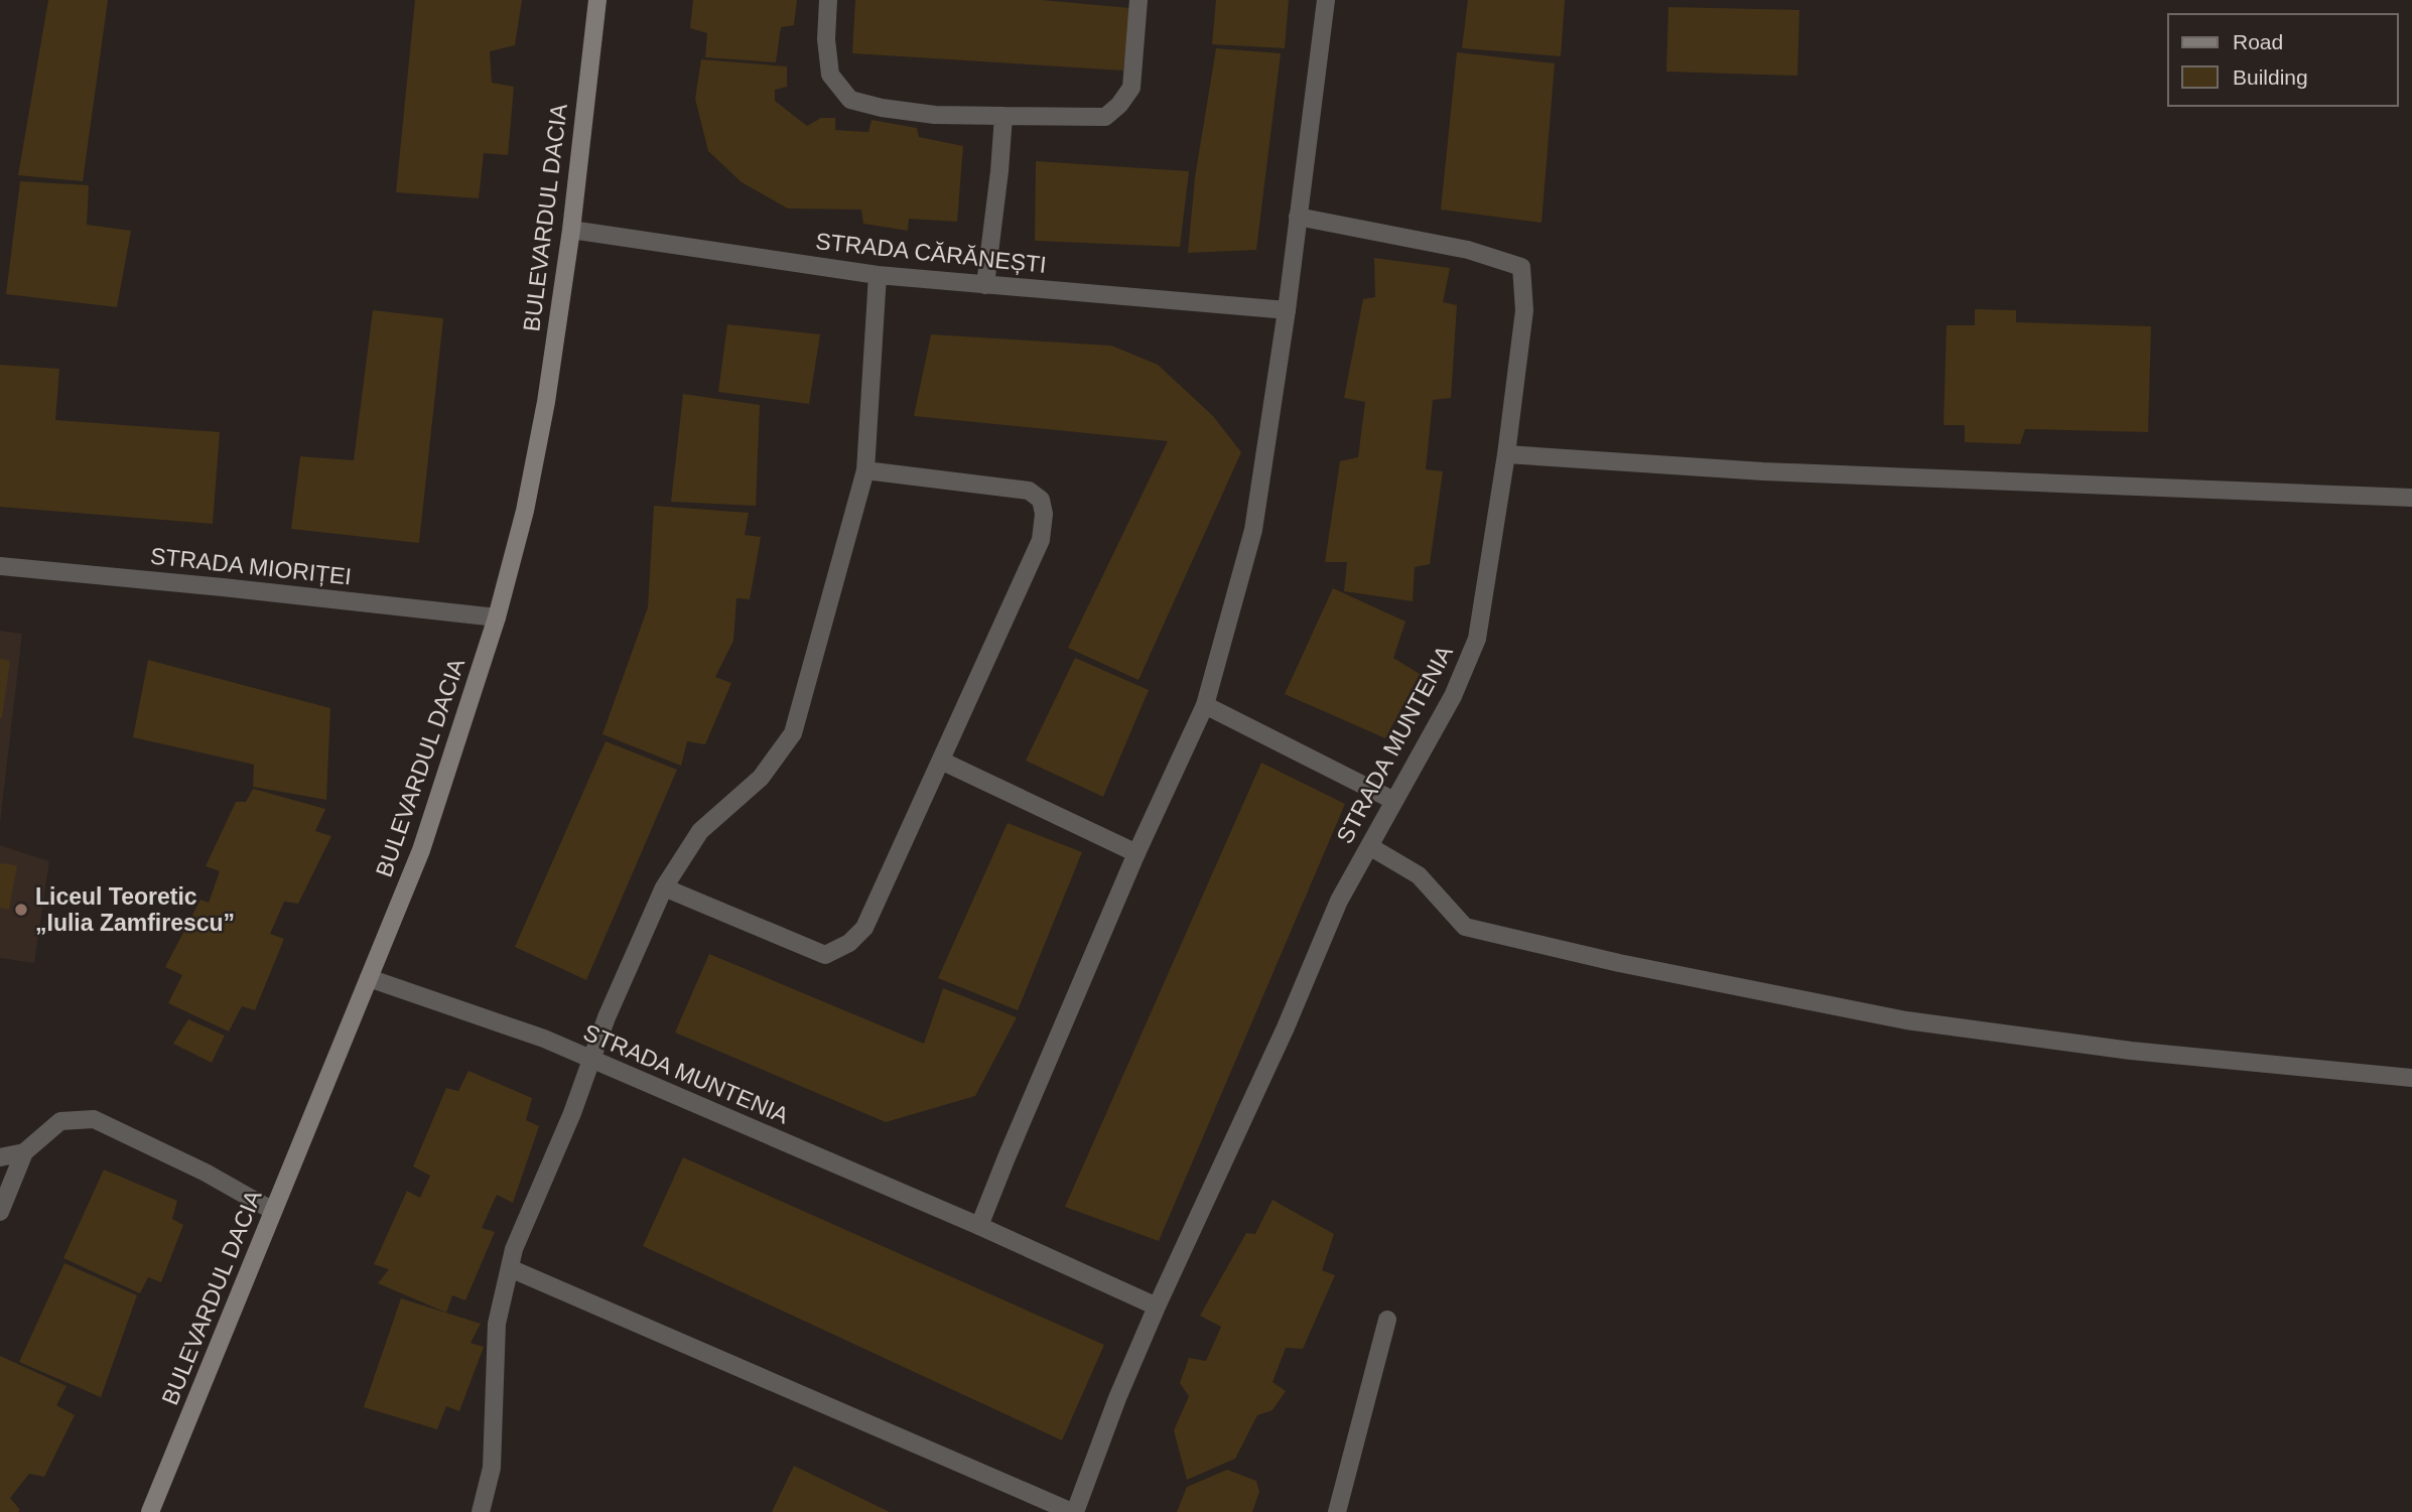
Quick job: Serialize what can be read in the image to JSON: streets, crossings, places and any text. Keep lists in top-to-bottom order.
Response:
{
  "streets": {
    "main road": ["BULEVARDUL DACIA"],
    "street": ["STRADA CĂRĂNEȘTI", "STRADA MIORIȚEI", "STRADA MUNTENIA"]
  },
  "crossings": [
    ["BULEVARDUL DACIA", "STRADA CĂRĂNEȘTI"],
    ["BULEVARDUL DACIA", "STRADA MIORIȚEI"],
    ["BULEVARDUL DACIA", "STRADA MUNTENIA"]
  ],
  "places": ["Liceul Teoretic „Iulia Zamfirescu”"],
  "legend": ["Road", "Building"]
}
